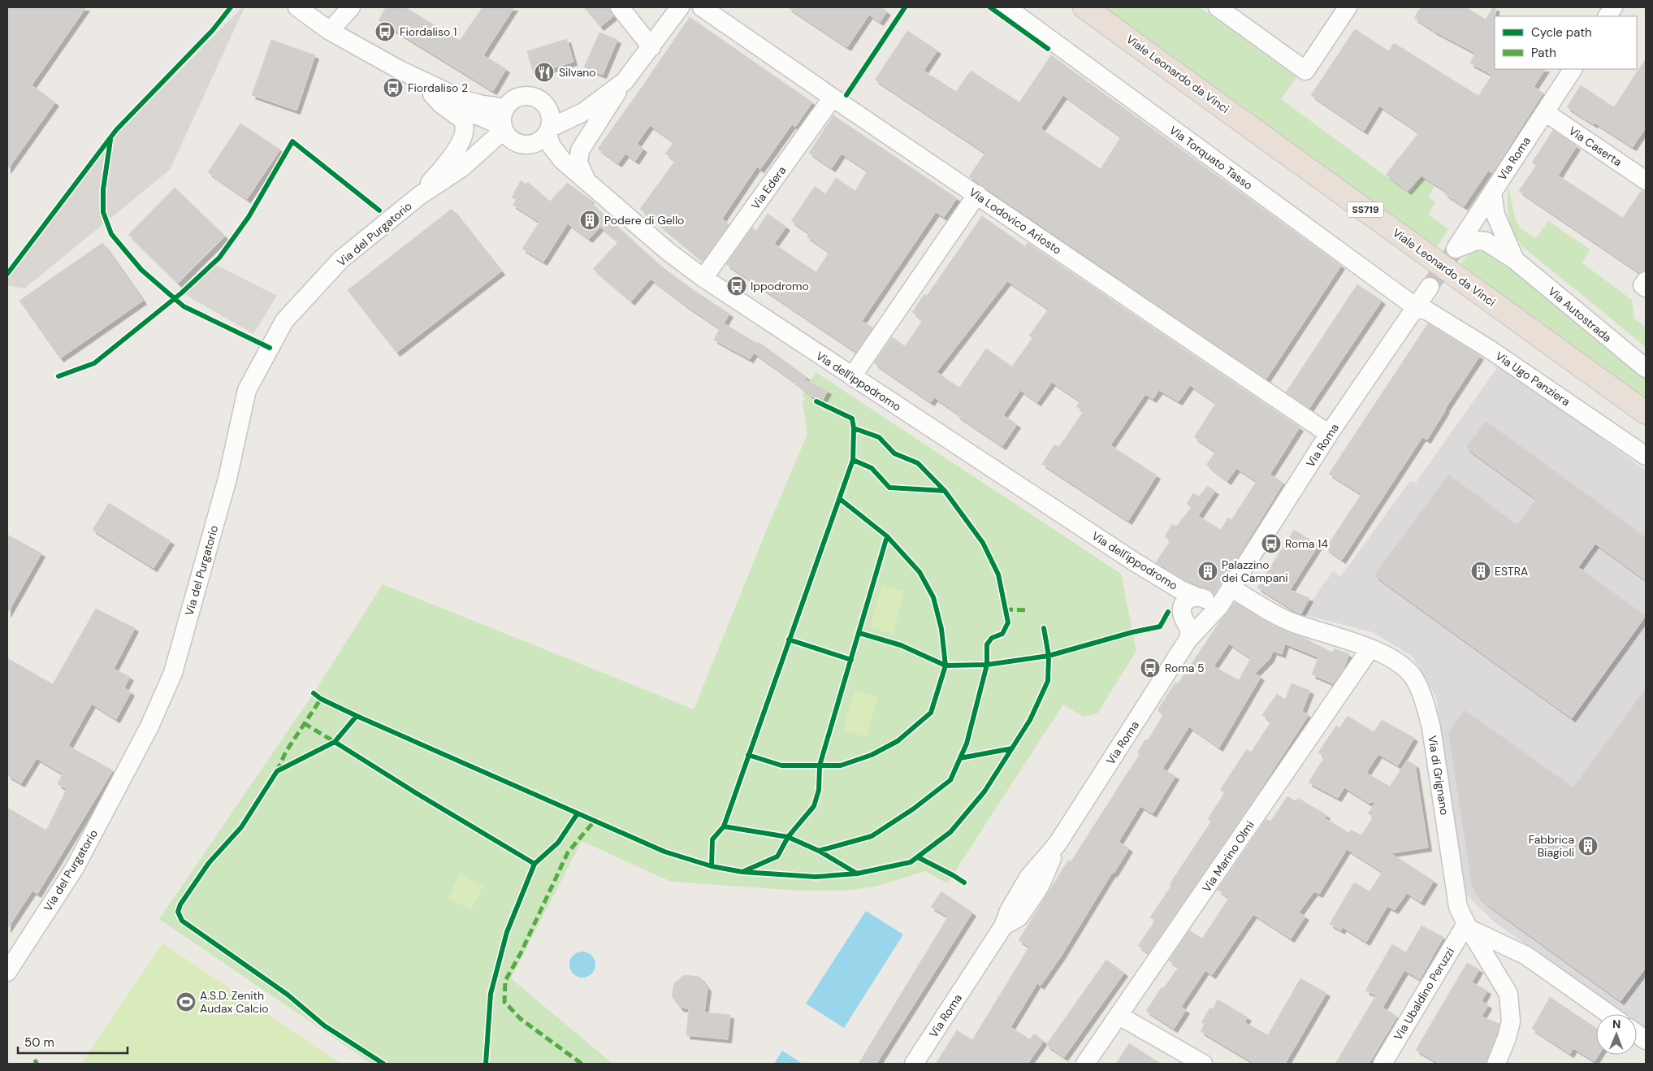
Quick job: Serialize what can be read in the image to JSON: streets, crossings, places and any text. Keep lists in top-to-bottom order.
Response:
{
  "streets": {
    "highway": ["Viale Leonardo da Vinci", "SS719"],
    "street": [
      "Via Caserta",
      "Via Torquato Tasso",
      "Via Roma",
      "Via Edera",
      "Via Lodovico Ariosto",
      "Via del Purgatorio",
      "Via Autostrada",
      "Via Ugo Panziera",
      "Via dell'ippodromo",
      "Via di Grignano",
      "Via Marino Olmi",
      "Via Ubaldino Peruzzi"
    ]
  },
  "crossings": [
    ["Via Caserta", "Via Roma"],
    ["Via Torquato Tasso", "Via Roma"],
    ["Via Torquato Tasso", "Via Ugo Panziera"],
    ["Via Roma", "Via Lodovico Ariosto"],
    ["Via Roma", "Via Autostrada"],
    ["Via Roma", "Via Ugo Panziera"],
    ["Via Roma", "Via dell'ippodromo"],
    ["Via Roma", "Via di Grignano"],
    ["Via Edera", "Via Lodovico Ariosto"],
    ["Via Edera", "Via dell'ippodromo"],
    ["Via di Grignano", "Via Marino Olmi"],
    ["Via di Grignano", "Via Ubaldino Peruzzi"]
  ],
  "places": {
    "bus stop": [
      "Fiordaliso 1",
      "Fiordaliso 2",
      "Ippodromo",
      "Roma 14",
      "Roma 5"
    ],
    "restaurant": ["Silvano"],
    "building": [
      "Podere di Gello",
      "Palazzino dei Campani",
      "ESTRA",
      "Fabbrica Biagioli"
    ],
    "sports": ["A.S.D. Zenith Audax Calcio"]
  },
  "legend": ["Cycle path", "Path"],
  "scale_bar": "50 m",
  "north": "top"
}
